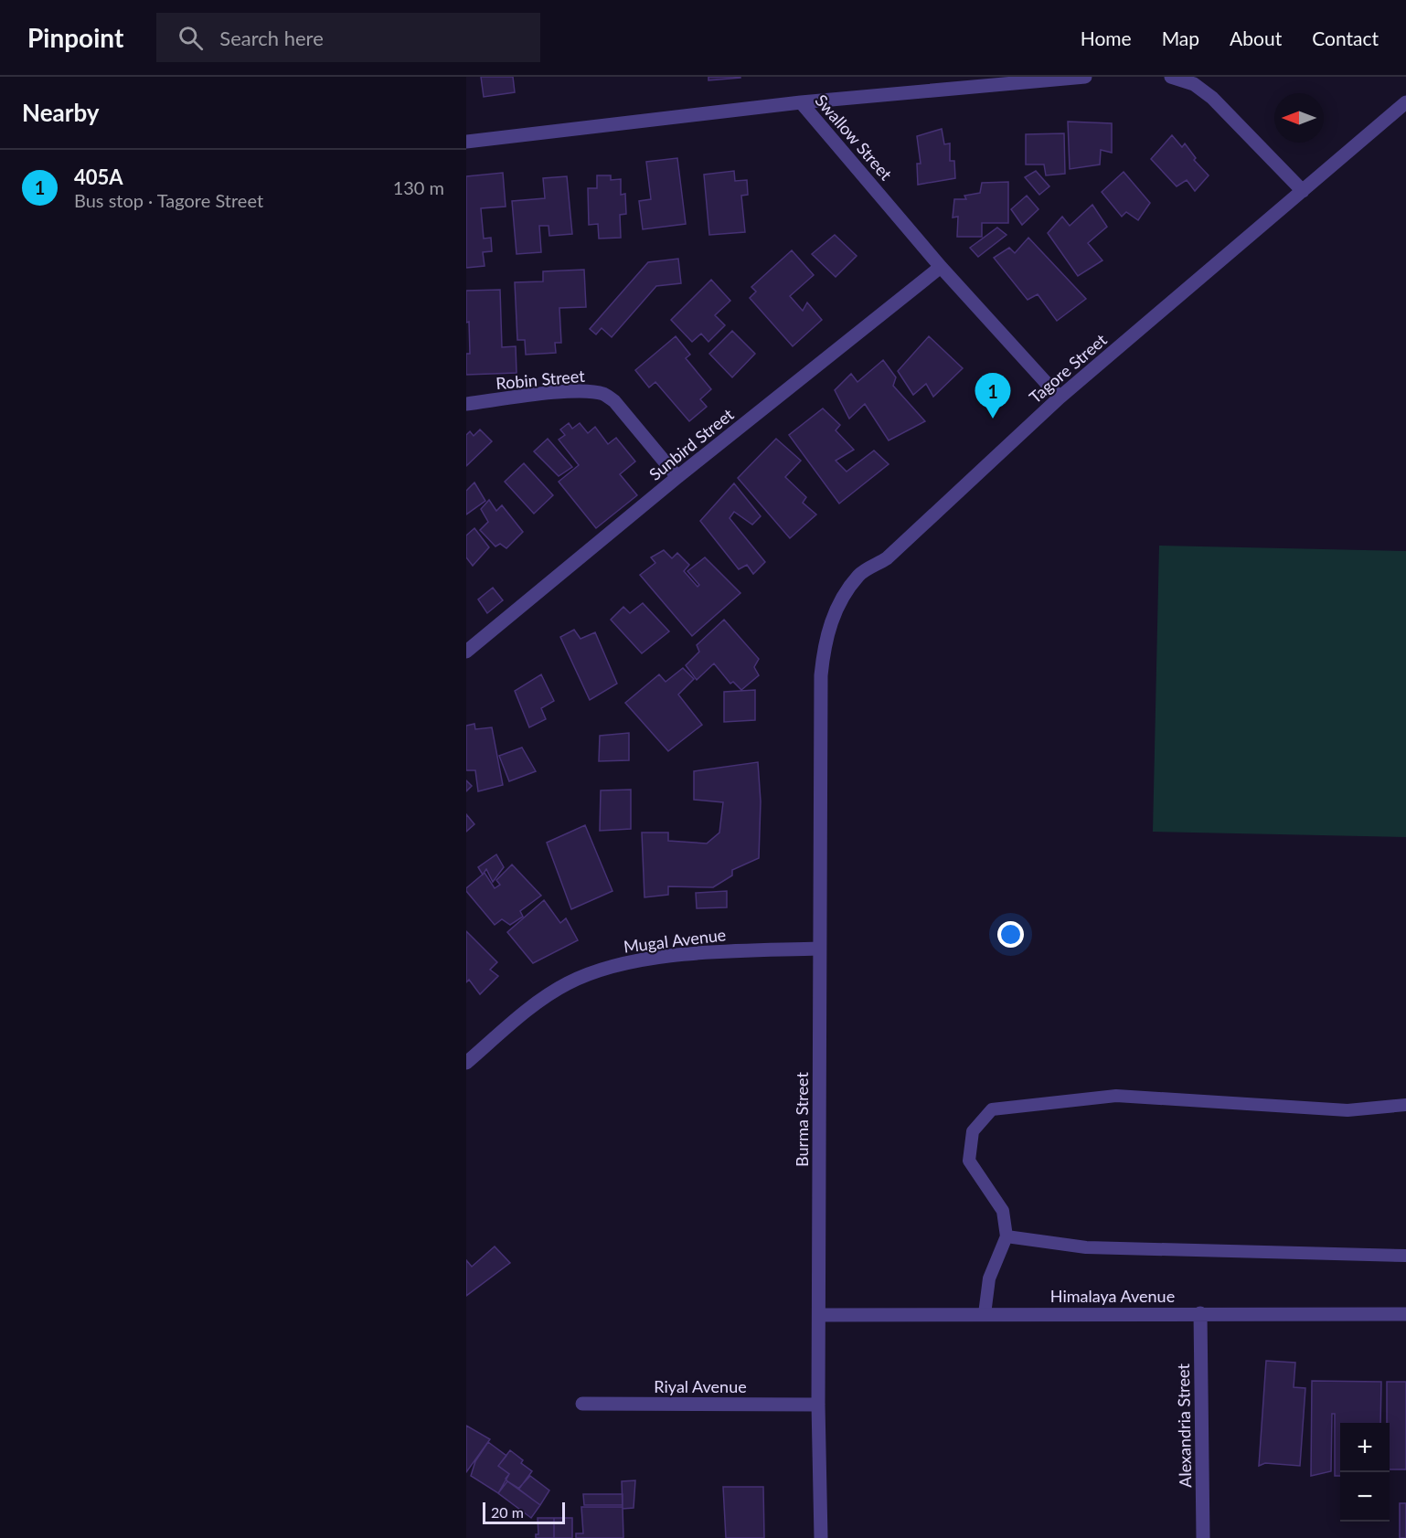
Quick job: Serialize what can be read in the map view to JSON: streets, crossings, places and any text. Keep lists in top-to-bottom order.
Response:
{
  "streets": {
    "street": [
      "Swallow Street",
      "Tagore Street",
      "Robin Street",
      "Sunbird Street",
      "Mugal Avenue",
      "Burma Street",
      "Himalaya Avenue",
      "Riyal Avenue",
      "Alexandria Street"
    ]
  },
  "crossings": [
    ["Swallow Street", "Tagore Street"],
    ["Swallow Street", "Sunbird Street"],
    ["Tagore Street", "Burma Street"],
    ["Robin Street", "Sunbird Street"],
    ["Mugal Avenue", "Burma Street"],
    ["Burma Street", "Himalaya Avenue"],
    ["Burma Street", "Riyal Avenue"],
    ["Himalaya Avenue", "Alexandria Street"]
  ],
  "scale_bar": "20 m",
  "north": "left",
  "page": {
    "header": "Pinpoint",
    "search": "Search here",
    "nav": [
      "Home",
      "Map",
      "About",
      "Contact"
    ],
    "heading": "Nearby",
    "list": [
      {
        "mark": "1",
        "name": "405A",
        "note": "Bus stop · Tagore Street",
        "value": "130 m"
      }
    ],
    "pins": "1",
    "map_buttons": ["+", "−"],
    "scale": "20 m"
  }
}
